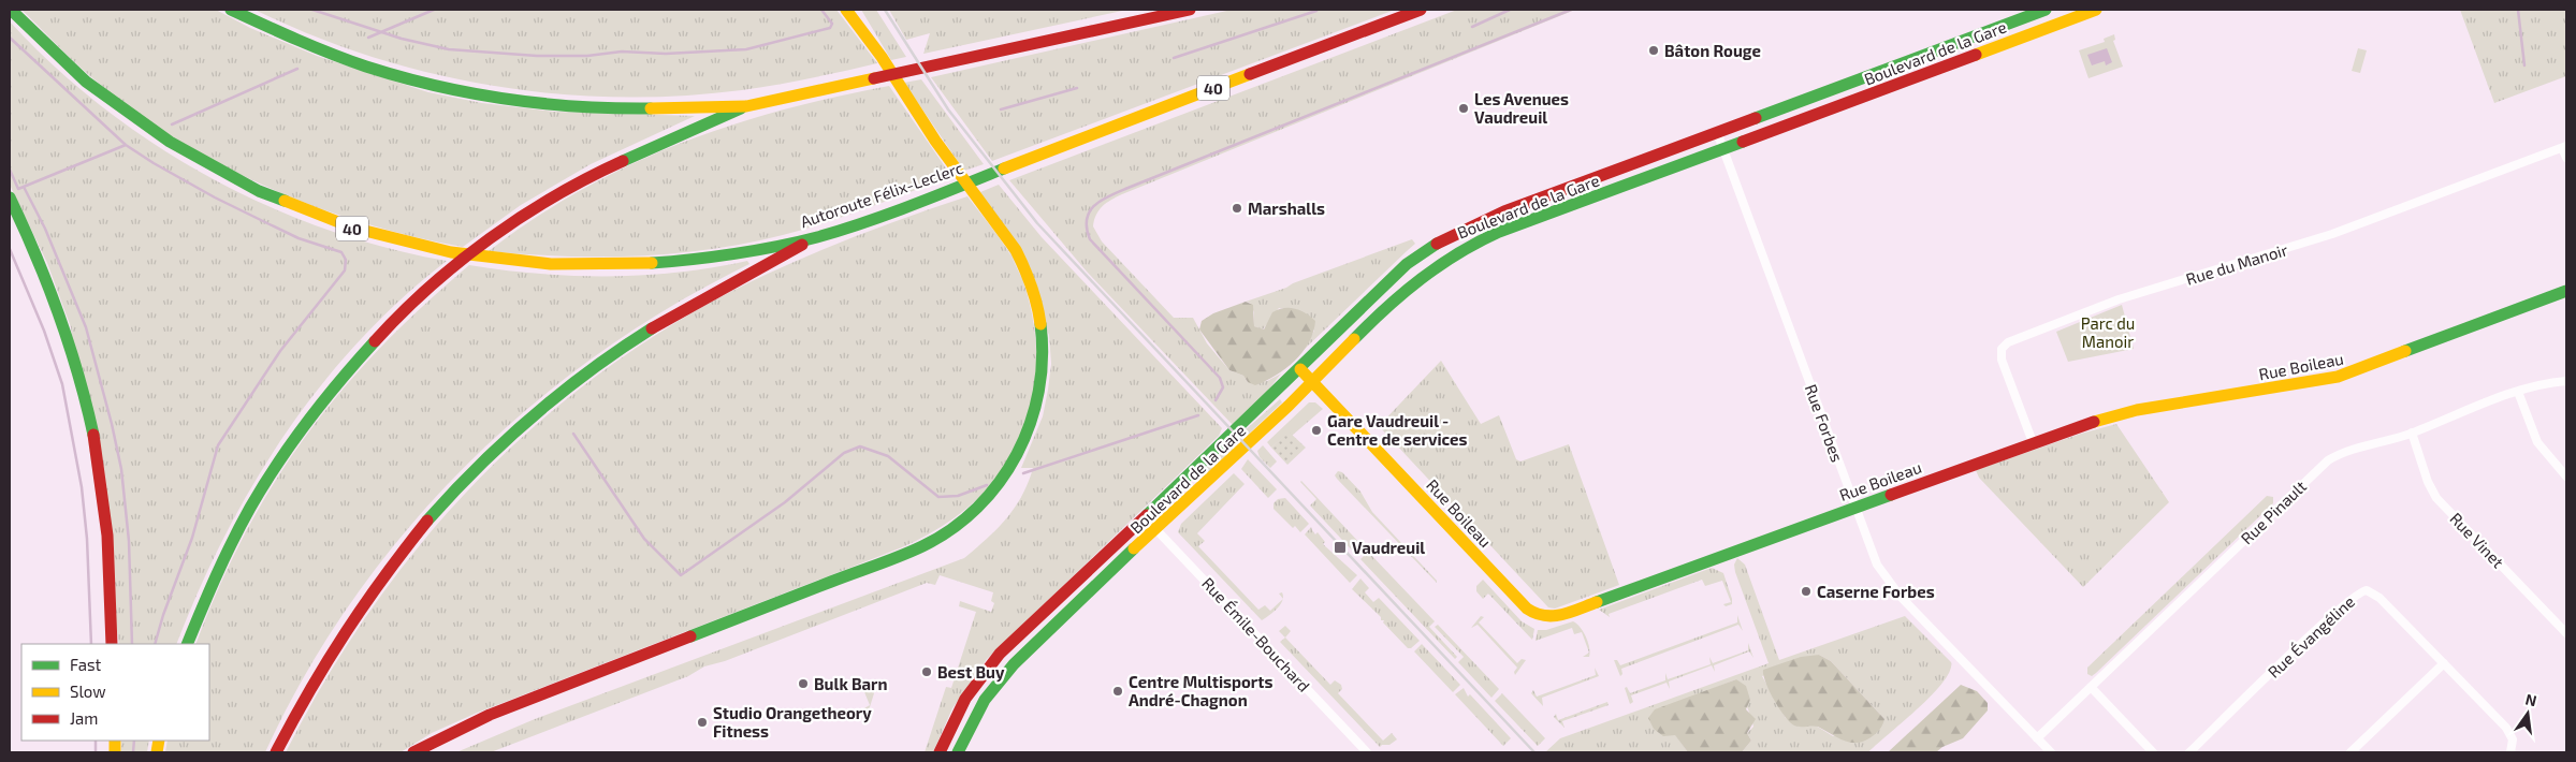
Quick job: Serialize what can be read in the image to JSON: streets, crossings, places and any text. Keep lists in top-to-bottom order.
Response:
{
  "streets": {
    "main road": [
      "Boulevard de la Gare",
      "40",
      "Autoroute Félix-Leclerc",
      "Rue Boileau"
    ],
    "street": [
      "Rue du Manoir",
      "Rue Forbes",
      "Rue Pinault",
      "Rue Vinet",
      "Rue Émile-Bouchard",
      "Rue Évangéline"
    ]
  },
  "crossings": [
    ["Boulevard de la Gare", "Rue Boileau"],
    ["Boulevard de la Gare", "Rue Forbes"],
    ["Boulevard de la Gare", "Rue Émile-Bouchard"],
    ["Rue du Manoir", "Rue Boileau"],
    ["Rue Boileau", "Rue Forbes"],
    ["Rue Forbes", "Rue Pinault"],
    ["Rue Pinault", "Rue Vinet"]
  ],
  "parks": ["Parc du Manoir"],
  "places": {
    "other": [
      "Bâton Rouge",
      "Les Avenues Vaudreuil",
      "Marshalls",
      "Gare Vaudreuil - Centre de services",
      "Caserne Forbes",
      "Best Buy",
      "Bulk Barn",
      "Centre Multisports André-Chagnon",
      "Studio Orangetheory Fitness"
    ],
    "transit": ["Vaudreuil"]
  },
  "legend": ["Fast", "Slow", "Jam"],
  "north": "top"
}
